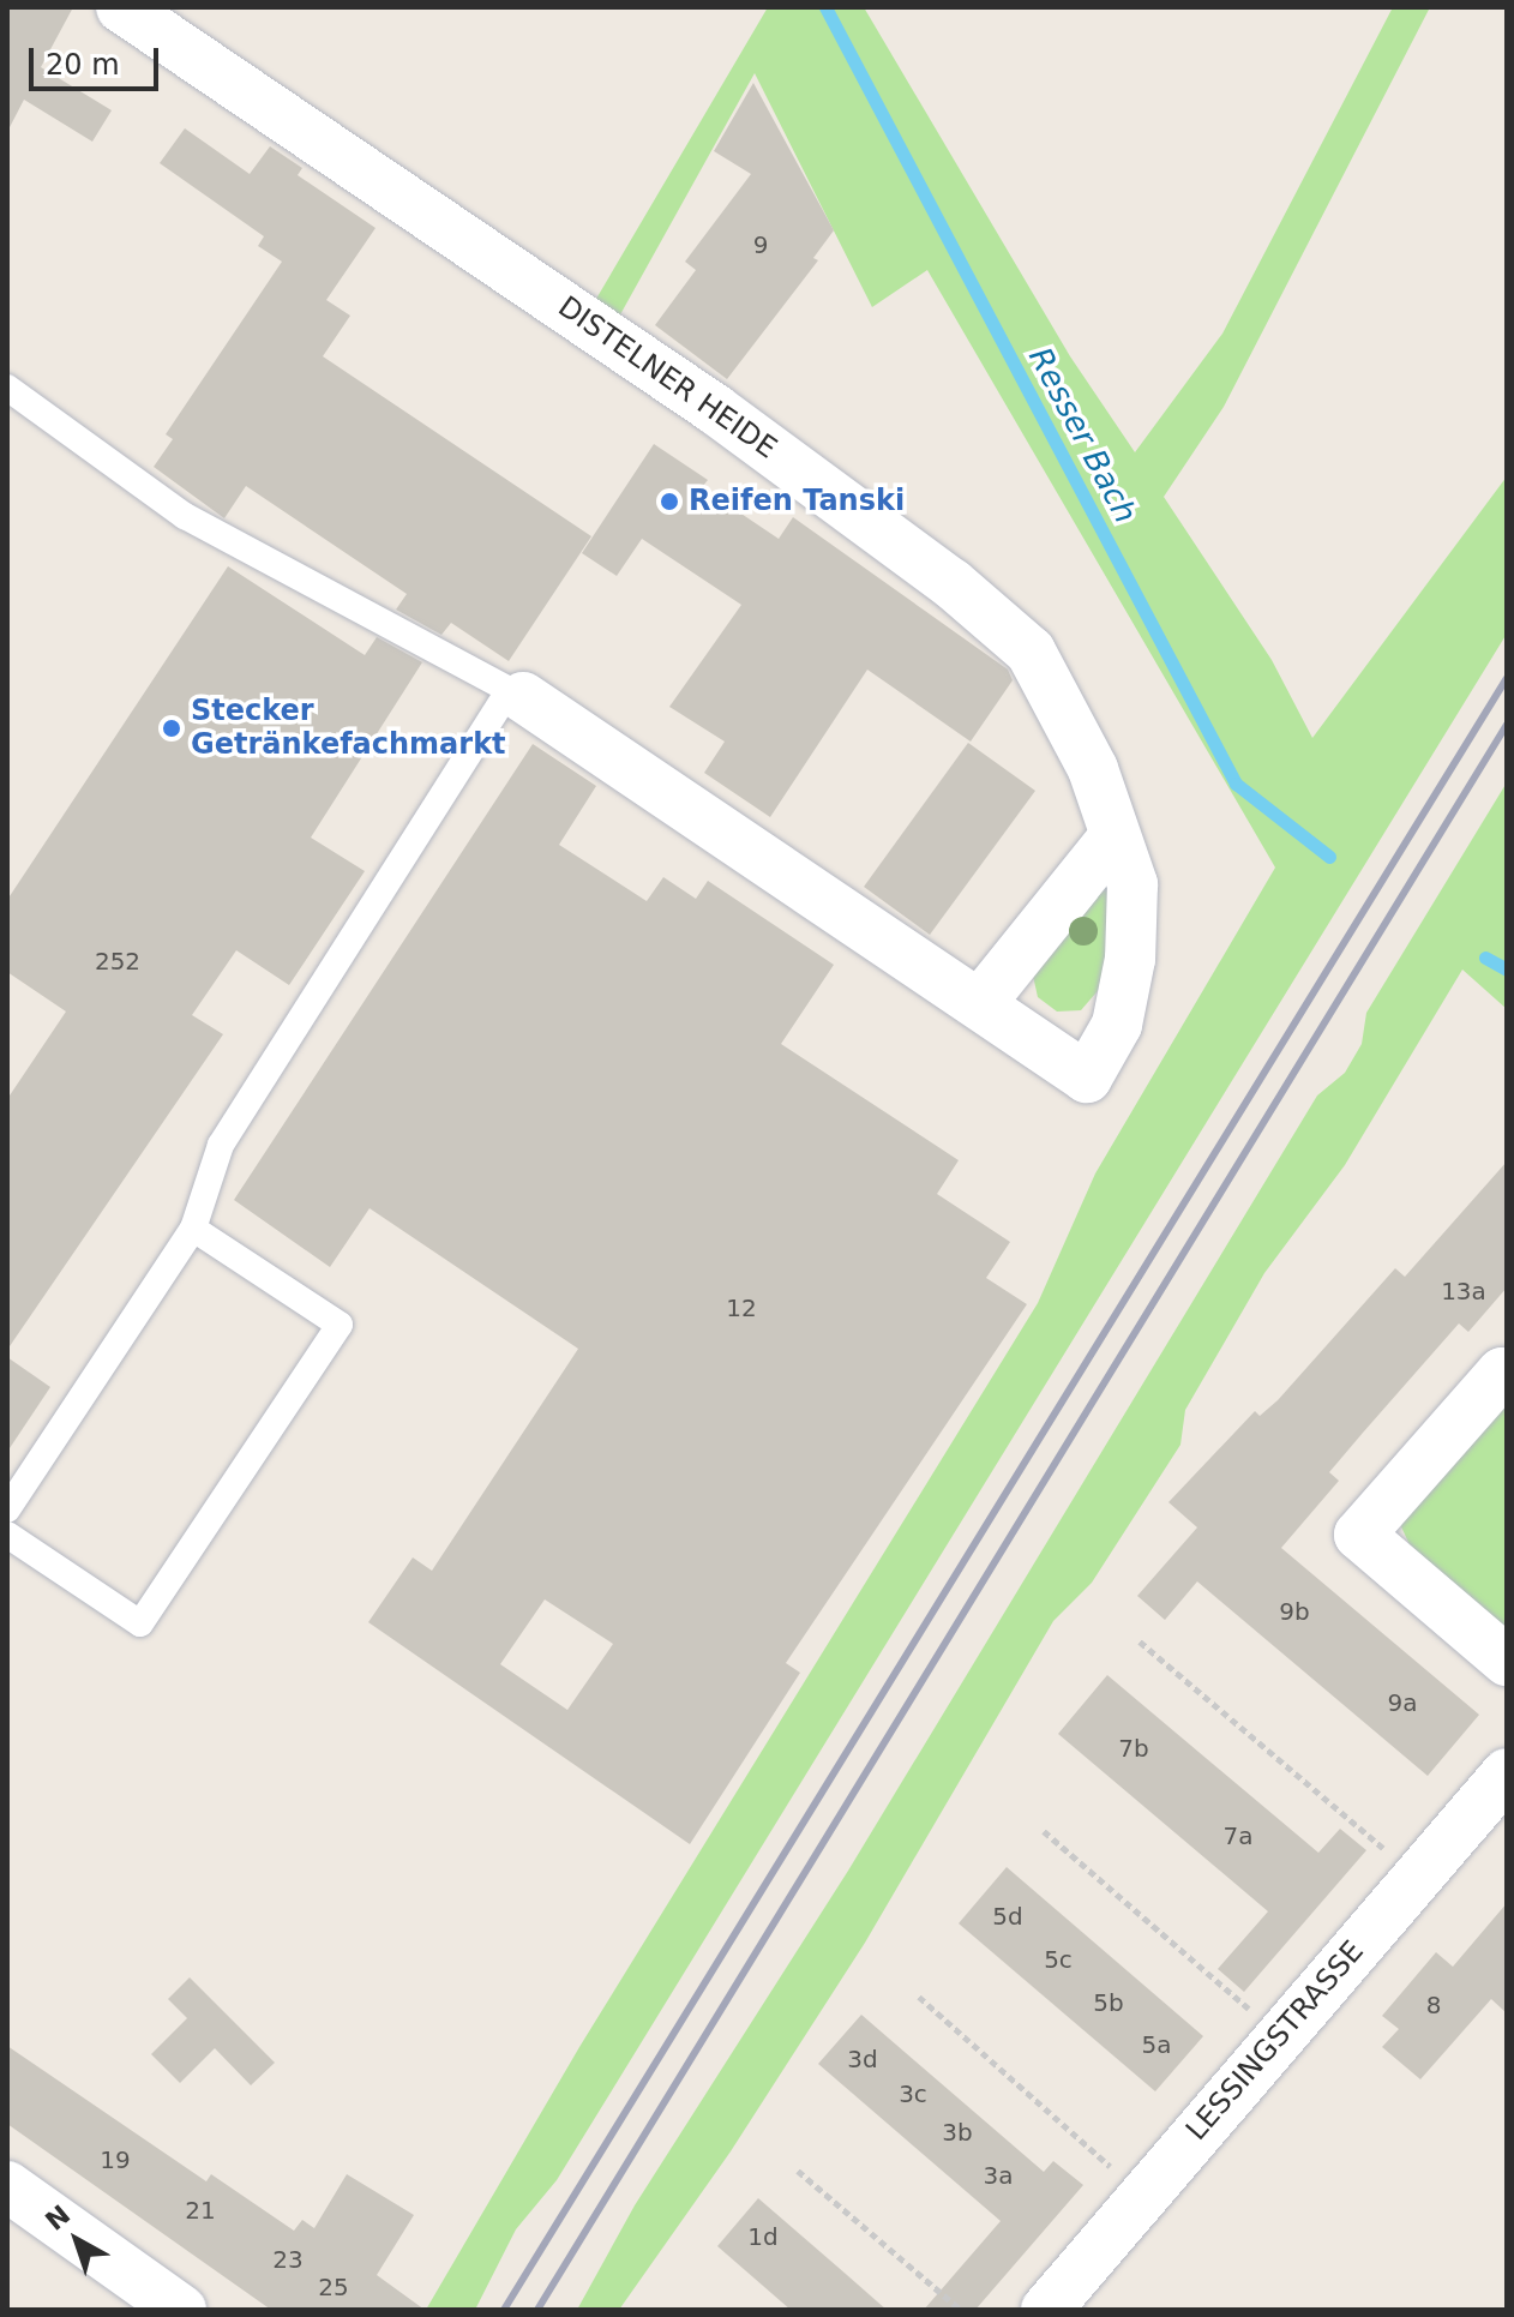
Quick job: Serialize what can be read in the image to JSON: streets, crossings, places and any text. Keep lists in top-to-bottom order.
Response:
{
  "streets": {
    "street": ["DISTELNER HEIDE", "LESSINGSTRASSE"]
  },
  "water": ["Resser Bach"],
  "places": ["Reifen Tanski", "Stecker Getränkefachmarkt"],
  "house_numbers": [
    "9",
    "252",
    "13a",
    "12",
    "9b",
    "9a",
    "7b",
    "7a",
    "5d",
    "5c",
    "5b",
    "8",
    "5a",
    "3d",
    "3c",
    "3b",
    "19",
    "3a",
    "21",
    "1d",
    "23",
    "25"
  ],
  "scale_bar": "20 m",
  "north": "top left"
}
